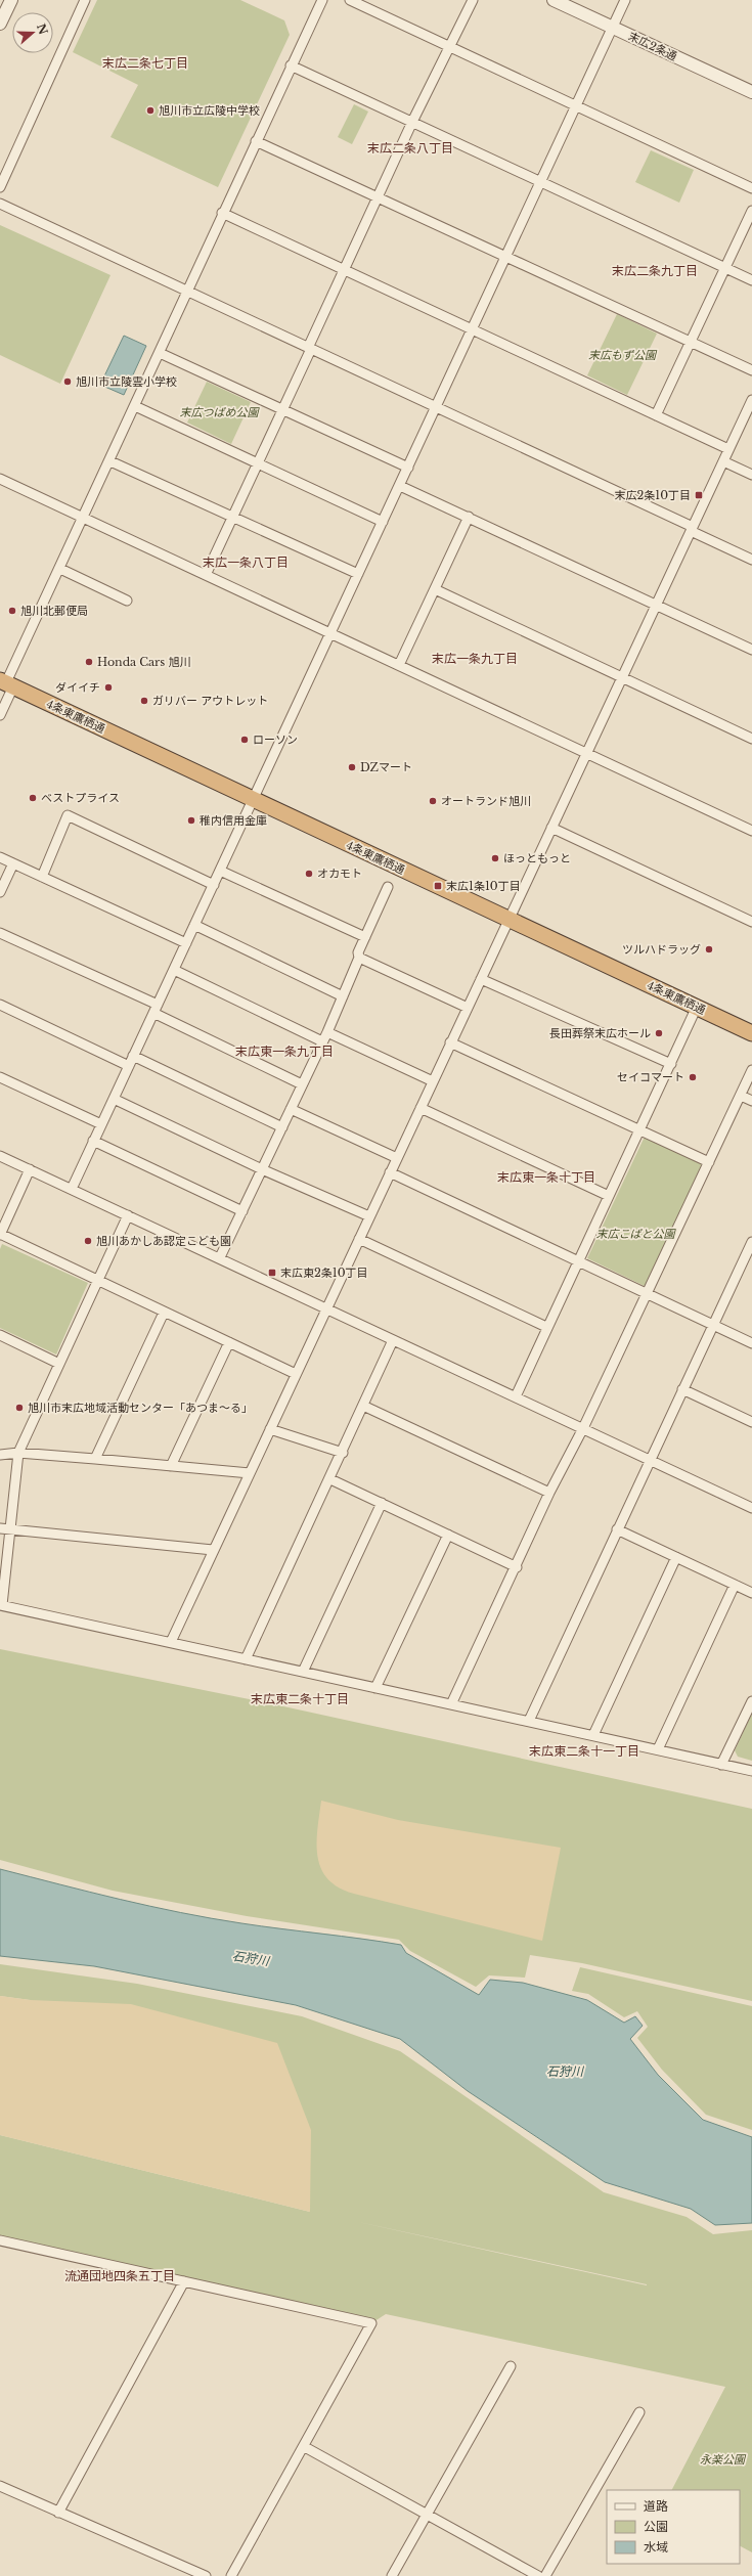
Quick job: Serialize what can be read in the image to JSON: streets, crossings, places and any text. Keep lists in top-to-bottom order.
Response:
{
  "streets": {
    "highway": ["4条東鷹栖通"],
    "street": ["末広2条通"]
  },
  "districts": [
    "末広二条七丁目",
    "末広二条八丁目",
    "末広二条九丁目",
    "末広一条八丁目",
    "末広一条九丁目",
    "末広東一条九丁目",
    "末広東一条十丁目",
    "末広東二条十丁目",
    "末広東二条十一丁目",
    "流通団地四条五丁目"
  ],
  "water": ["石狩川"],
  "parks": [
    "末広もず公園",
    "末広つばめ公園",
    "末広こばと公園",
    "永楽公園"
  ],
  "places": {
    "other": [
      "旭川市立広陵中学校",
      "旭川市立陵雲小学校",
      "旭川北郵便局",
      "Honda Cars 旭川",
      "ダイイチ",
      "ガリバー アウトレット",
      "ローソン",
      "DZマート",
      "ベストプライス",
      "オートランド旭川",
      "稚内信用金庫",
      "ほっともっと",
      "オカモト",
      "ツルハドラッグ",
      "長田葬祭末広ホール",
      "セイコマート",
      "旭川あかしあ認定こども園",
      "旭川市末広地域活動センター「あつま〜る」"
    ],
    "transit": ["末広2条10丁目", "末広1条10丁目", "末広東2条10丁目"]
  },
  "legend": ["道路", "公園", "水域"],
  "north": "right"
}
